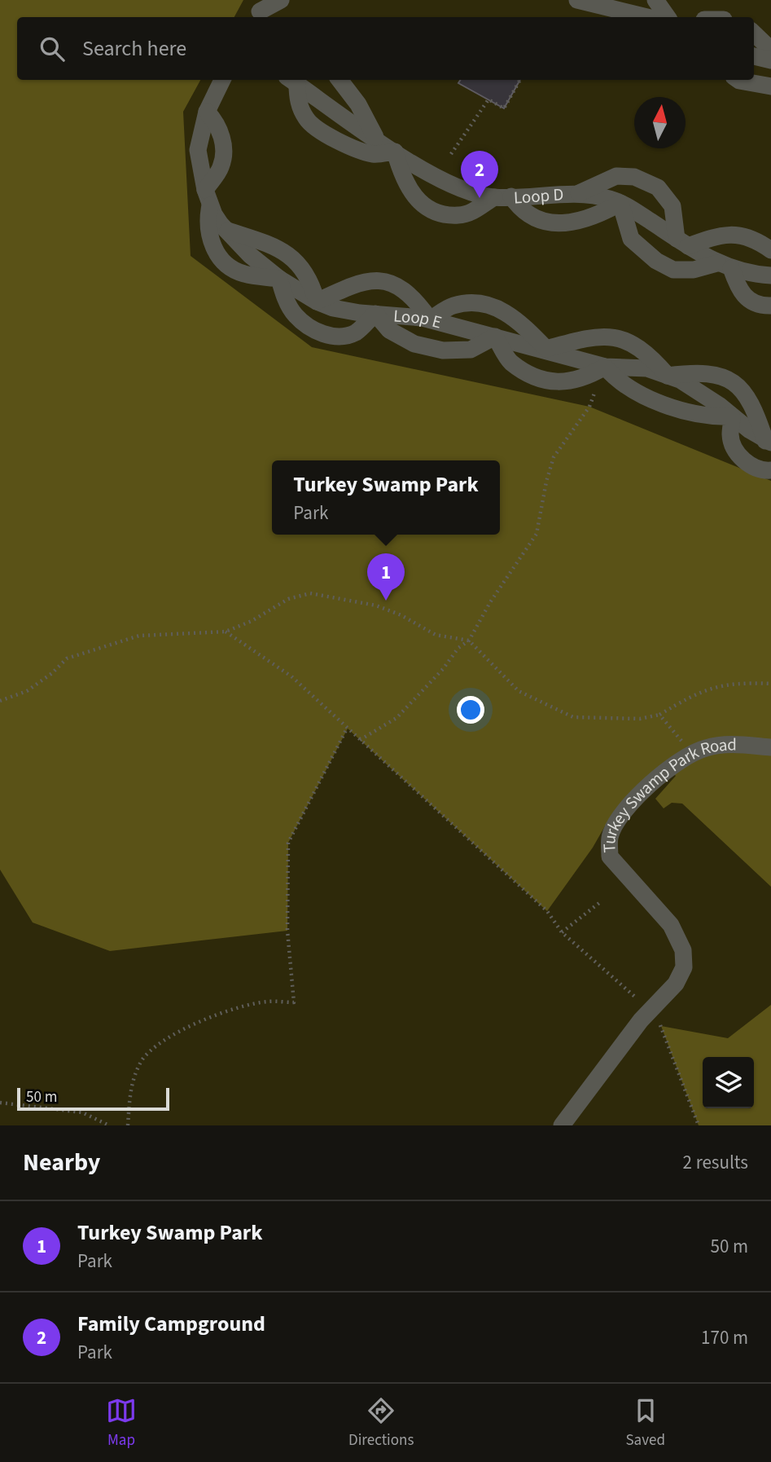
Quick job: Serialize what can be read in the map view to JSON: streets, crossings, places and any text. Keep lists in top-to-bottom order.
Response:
{
  "streets": {
    "lane": ["Loop D", "Loop E", "Turkey Swamp Park Road"]
  },
  "scale_bar": "50 m",
  "north": "top",
  "page": {
    "search": "Search here",
    "pins": ["2", "1"],
    "popup": ["Turkey Swamp Park", "Park"],
    "scale": "50 m",
    "heading": ["Nearby", "2 results"],
    "list": [
      {
        "mark": "1",
        "name": "Turkey Swamp Park",
        "note": "Park",
        "value": "50 m"
      },
      {
        "mark": "2",
        "name": "Family Campground",
        "note": "Park",
        "value": "170 m"
      }
    ],
    "nav": ["Map", "Directions", "Saved"]
  }
}
